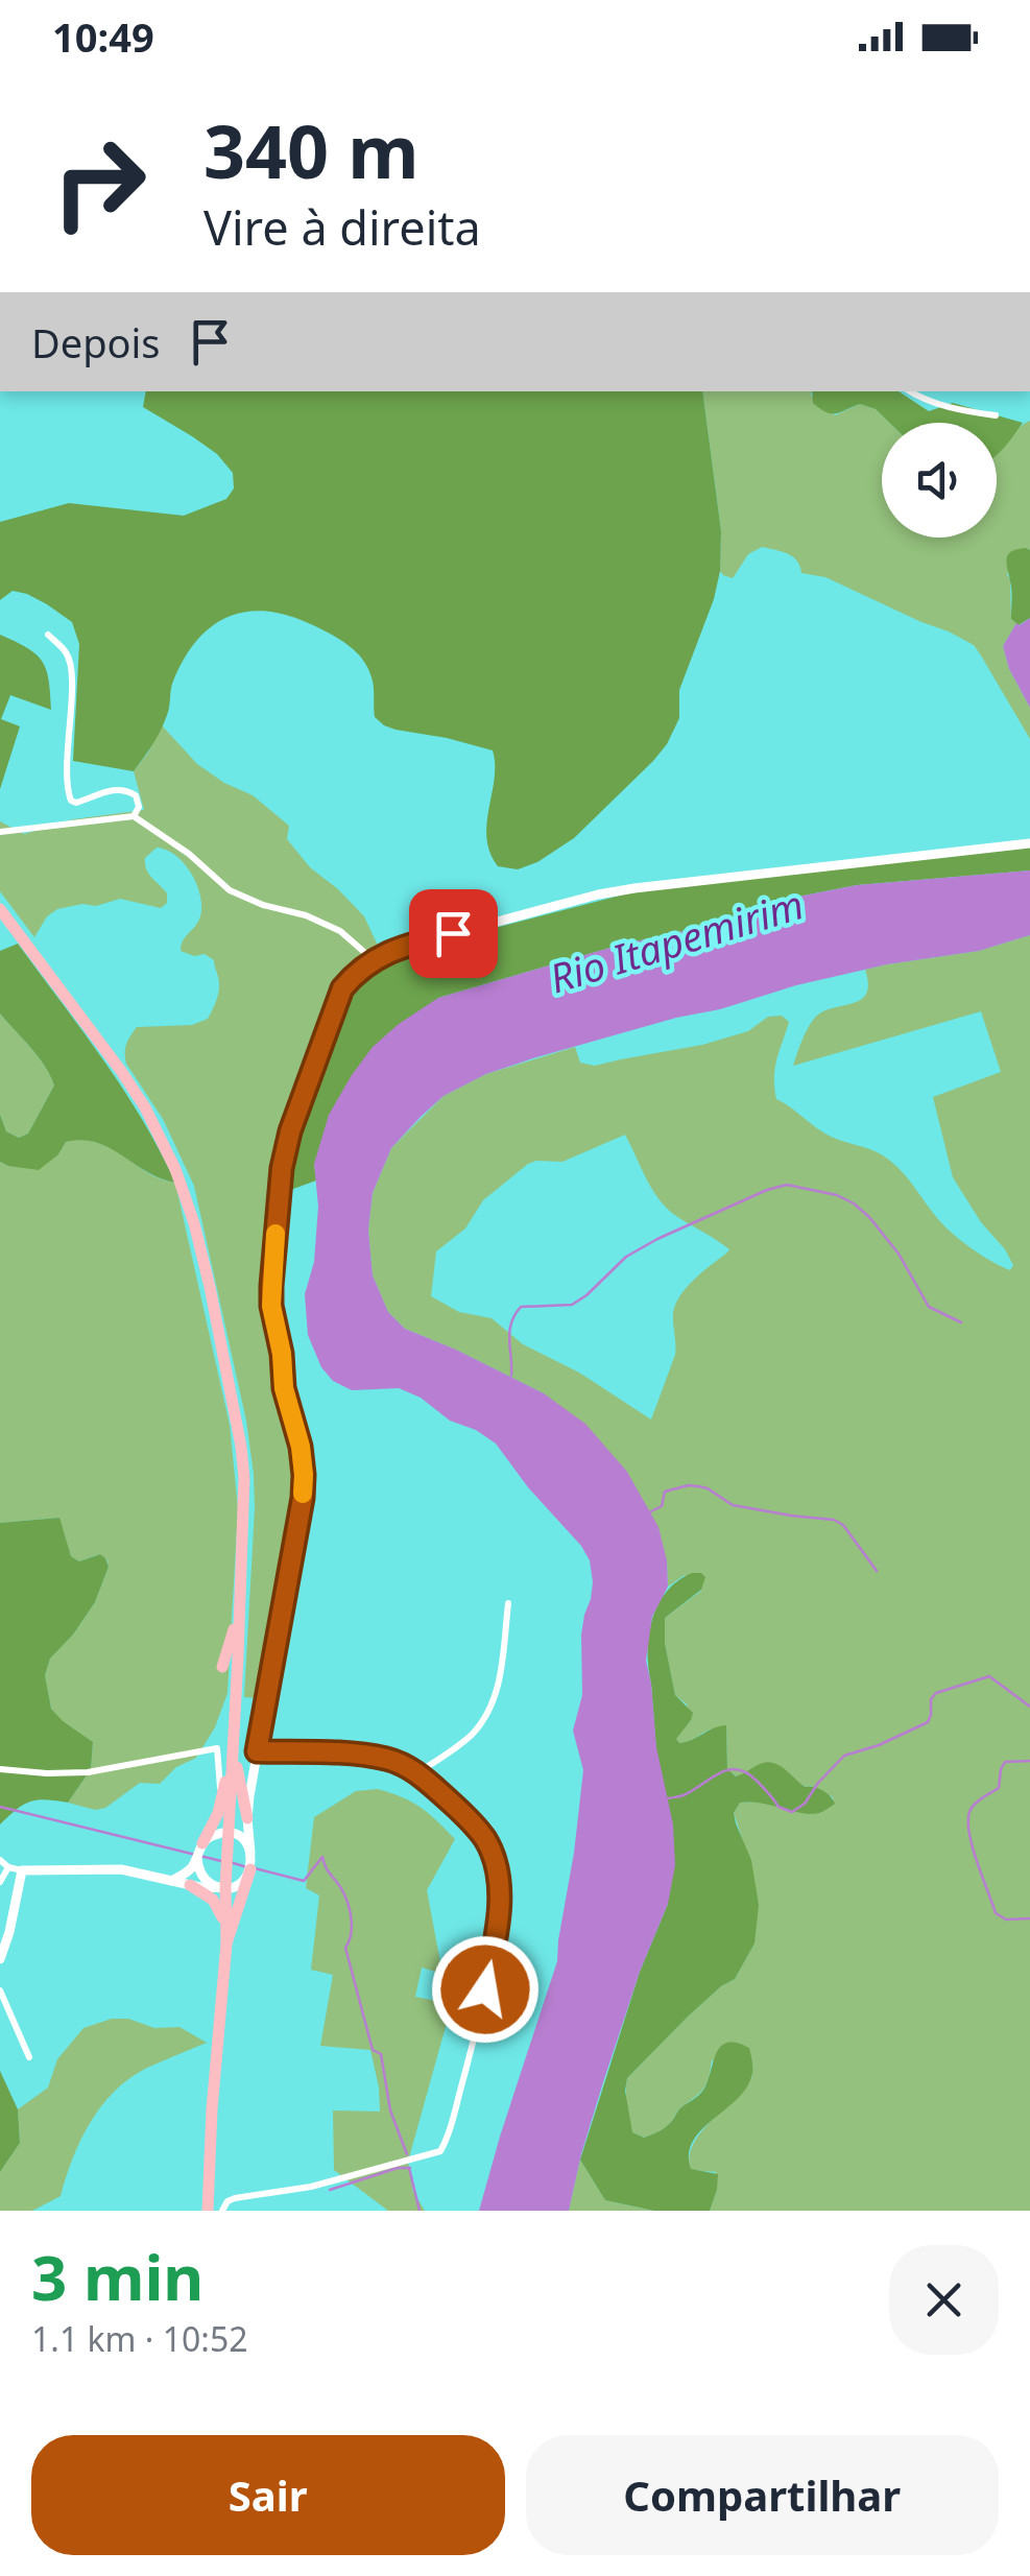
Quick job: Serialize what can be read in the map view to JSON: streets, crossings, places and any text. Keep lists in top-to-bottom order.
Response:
{
  "water": ["Rio Itapemirim"],
  "page": {
    "status": "10:49",
    "turn": ["340 m", "Vire à direita"],
    "then": "Depois",
    "heading": ["3 min", "1.1 km · 10:52"],
    "buttons": ["Sair", "Compartilhar"]
  }
}
